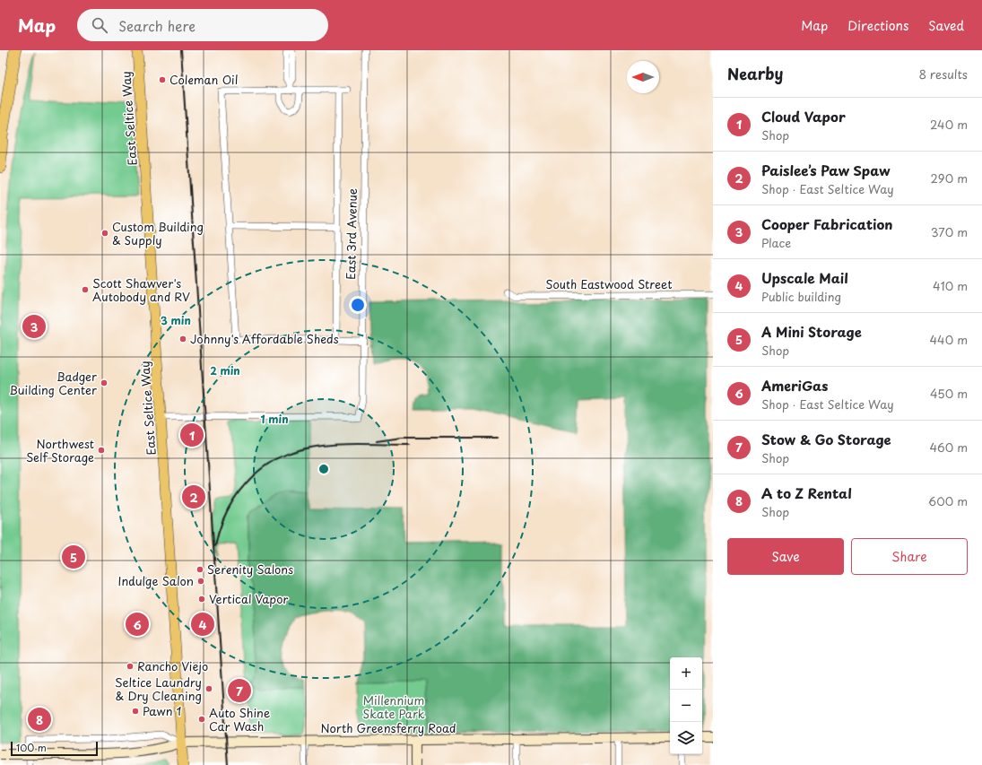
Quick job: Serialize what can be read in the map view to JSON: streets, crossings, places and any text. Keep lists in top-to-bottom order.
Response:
{
  "streets": {
    "main road": ["East Seltice Way"],
    "street": ["East 3rd Avenue", "South Eastwood Street", "North Greensferry Road"]
  },
  "crossings": [
    ["East Seltice Way", "East 3rd Avenue"],
    ["East Seltice Way", "North Greensferry Road"]
  ],
  "parks": ["Millennium Skate Park"],
  "places": [
    "Coleman Oil",
    "Custom Building & Supply",
    "Scott Shawver's Autobody and RV",
    "Johnny's Affordable Sheds",
    "Badger Building Center",
    "Northwest Self Storage",
    "Serenity Salons",
    "Indulge Salon",
    "Vertical Vapor",
    "Rancho Viejo",
    "Seltice Laundry & Dry Cleaning",
    "Pawn 1",
    "Auto Shine Car Wash"
  ],
  "scale_bar": "100 m",
  "north": "left",
  "page": {
    "header": "Map",
    "search": "Search here",
    "nav": ["Map", "Directions", "Saved"],
    "heading": ["Nearby", "8 results"],
    "list": [
      {
        "mark": "1",
        "name": "Cloud Vapor",
        "note": "Shop",
        "value": "240 m"
      },
      {
        "mark": "2",
        "name": "Paislee’s Paw Spaw",
        "note": "Shop · East Seltice Way",
        "value": "290 m"
      },
      {
        "mark": "3",
        "name": "Cooper Fabrication",
        "note": "Place",
        "value": "370 m"
      },
      {
        "mark": "4",
        "name": "Upscale Mail",
        "note": "Public building",
        "value": "410 m"
      },
      {
        "mark": "5",
        "name": "A Mini Storage",
        "note": "Shop",
        "value": "440 m"
      },
      {
        "mark": "6",
        "name": "AmeriGas",
        "note": "Shop · East Seltice Way",
        "value": "450 m"
      },
      {
        "mark": "7",
        "name": "Stow & Go Storage",
        "note": "Shop",
        "value": "460 m"
      },
      {
        "mark": "8",
        "name": "A to Z Rental",
        "note": "Shop",
        "value": "600 m"
      }
    ],
    "pins": [
      "3",
      "1",
      "2",
      "5",
      "4",
      "6",
      "7",
      "8"
    ],
    "buttons": ["Save", "Share"],
    "map_buttons": ["+", "−"],
    "scale": "100 m"
  },
  "rings": ["3 min", "2 min", "1 min"]
}
